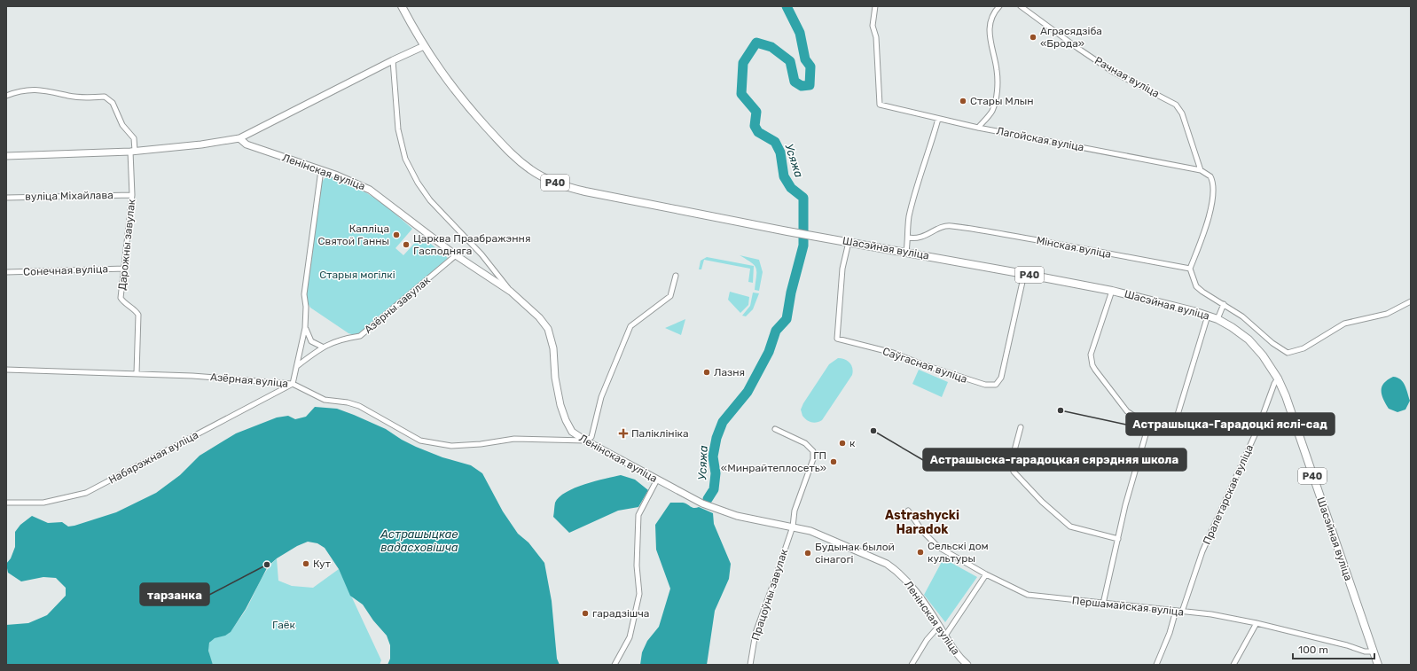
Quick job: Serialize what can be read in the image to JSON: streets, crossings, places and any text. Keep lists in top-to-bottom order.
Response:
{
  "streets": {
    "main road": ["Р40", "Шасэйная вуліца"],
    "street": [
      "Рачная вуліца",
      "Лагойская вуліца",
      "Ленінская вуліца",
      "вуліца Міхайлава",
      "Дарожны завулак",
      "Мінская вуліца",
      "Сонечная вуліца",
      "Азёрны завулак",
      "Саўгасная вуліца",
      "Азёрная вуліца",
      "Набярэжная вуліца",
      "Пралетарская вуліца",
      "Працоўны завулак",
      "Першамайская вуліца"
    ]
  },
  "crossings": [
    ["Рачная вуліца", "Лагойская вуліца"],
    ["Ленінская вуліца", "Азёрны завулак"],
    ["Ленінская вуліца", "Азёрная вуліца"],
    ["Ленінская вуліца", "Працоўны завулак"],
    ["Р40", "Шасэйная вуліца"],
    ["вуліца Міхайлава", "Дарожны завулак"],
    ["Дарожны завулак", "Сонечная вуліца"],
    ["Дарожны завулак", "Азёрная вуліца"],
    ["Шасэйная вуліца", "Саўгасная вуліца"],
    ["Шасэйная вуліца", "Пралетарская вуліца"],
    ["Шасэйная вуліца", "Першамайская вуліца"],
    ["Азёрная вуліца", "Набярэжная вуліца"],
    ["Пралетарская вуліца", "Першамайская вуліца"]
  ],
  "districts": ["Astrashycki Haradok"],
  "water": ["Усяжа", "Астрашыцкае вадасховішча"],
  "parks": ["Старыя могілкі", "Гаёк"],
  "places": {
    "other": [
      "Аграсядзіба «Брода»",
      "Стары Млын",
      "Капліца Святой Ганны",
      "Царква Праабражэння Гасподняга",
      "Лазня",
      "Астрашыцка-Гарадоцкі яслі-сад",
      "Астрашыска-гарадоцкая сярэдняя школа",
      "к",
      "ГП «Минрайтеплосеть»",
      "Сельскі дом культуры",
      "Будынак былой сінагогі",
      "Кут",
      "тарзанка",
      "гарадзішча"
    ],
    "health": ["Паліклініка"]
  },
  "scale_bar": "100 m"
}
